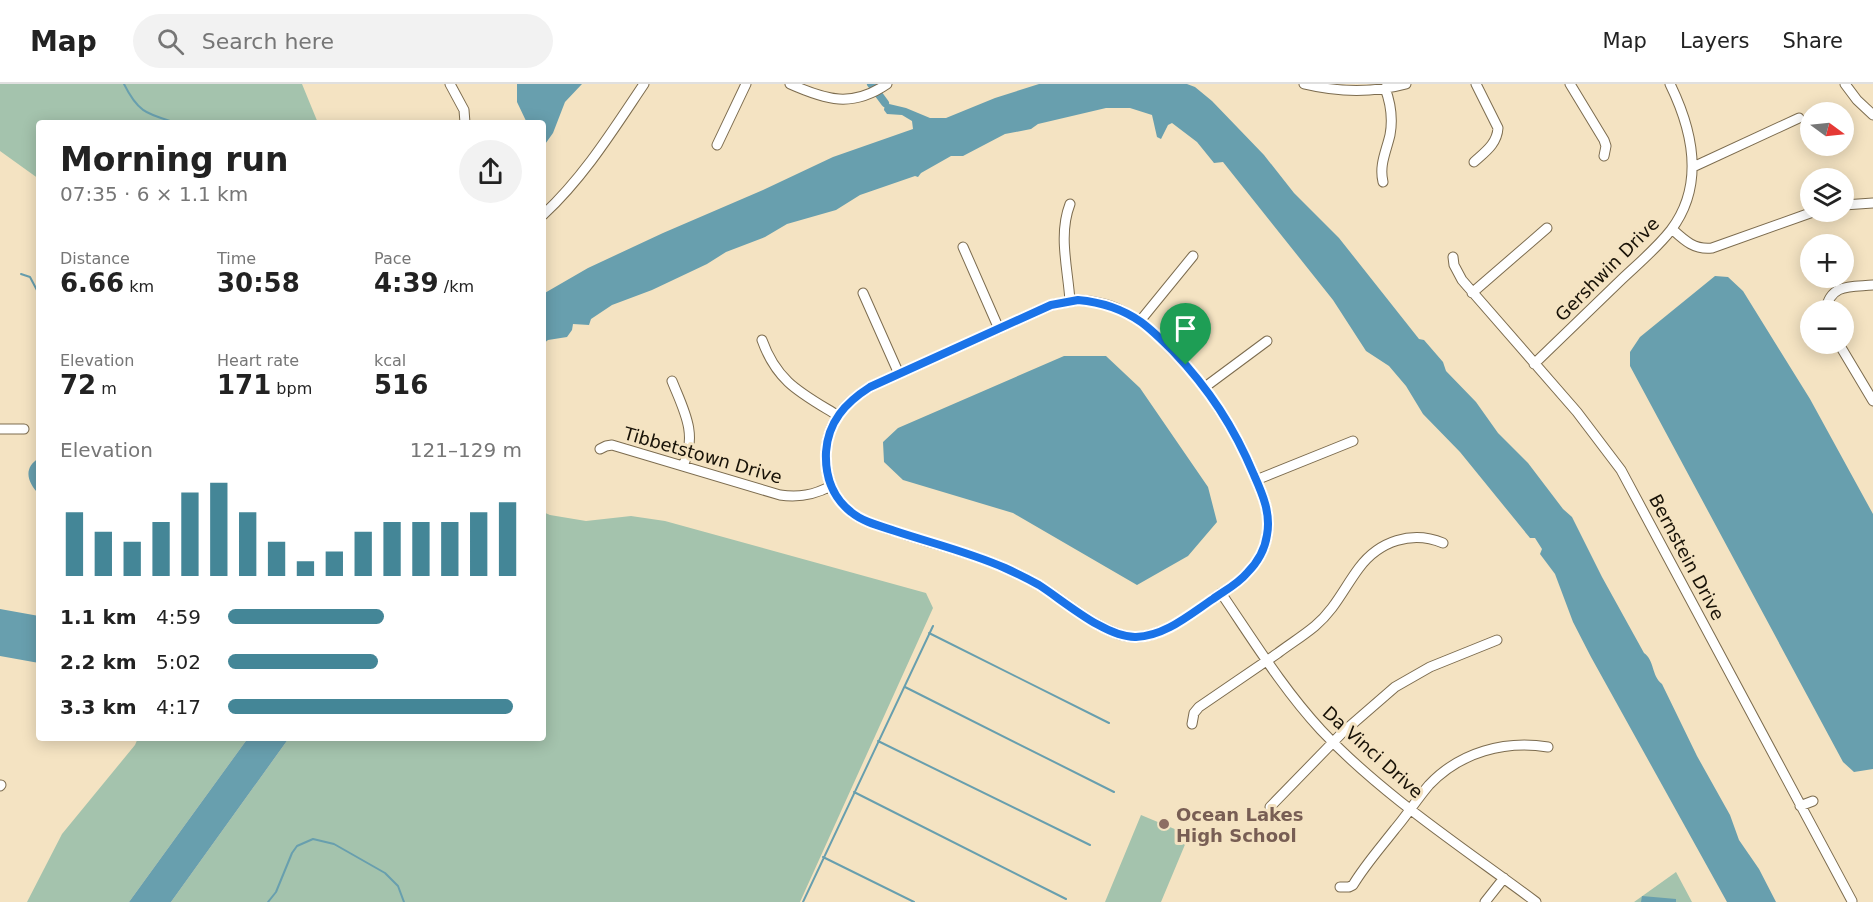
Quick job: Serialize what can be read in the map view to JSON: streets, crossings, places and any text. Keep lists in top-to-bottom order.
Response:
{
  "streets": {
    "street": [
      "Gershwin Drive",
      "Tibbetstown Drive",
      "Bernstein Drive",
      "Da Vinci Drive"
    ]
  },
  "crossings": [
    ["Gershwin Drive", "Bernstein Drive"]
  ],
  "places": ["Ocean Lakes High School"],
  "north": "right",
  "page": {
    "header": "Map",
    "search": "Search here",
    "nav": ["Map", "Layers", "Share"],
    "map_buttons": ["+", "−"],
    "heading": ["Morning run", "07:35 · 6 × 1.1 km"],
    "stats": [
      ["Distance", "6.66 km"],
      ["Time", "30:58"],
      ["Pace", "4:39 /km"],
      ["Elevation", "72 m"],
      ["Heart rate", "171 bpm"],
      ["kcal", "516"]
    ],
    "chart": ["Elevation", "121–129 m"],
    "list": [
      {
        "name": "1.1 km",
        "note": "4:59"
      },
      {
        "name": "2.2 km",
        "note": "5:02"
      },
      {
        "name": "3.3 km",
        "note": "4:17"
      }
    ]
  }
}
